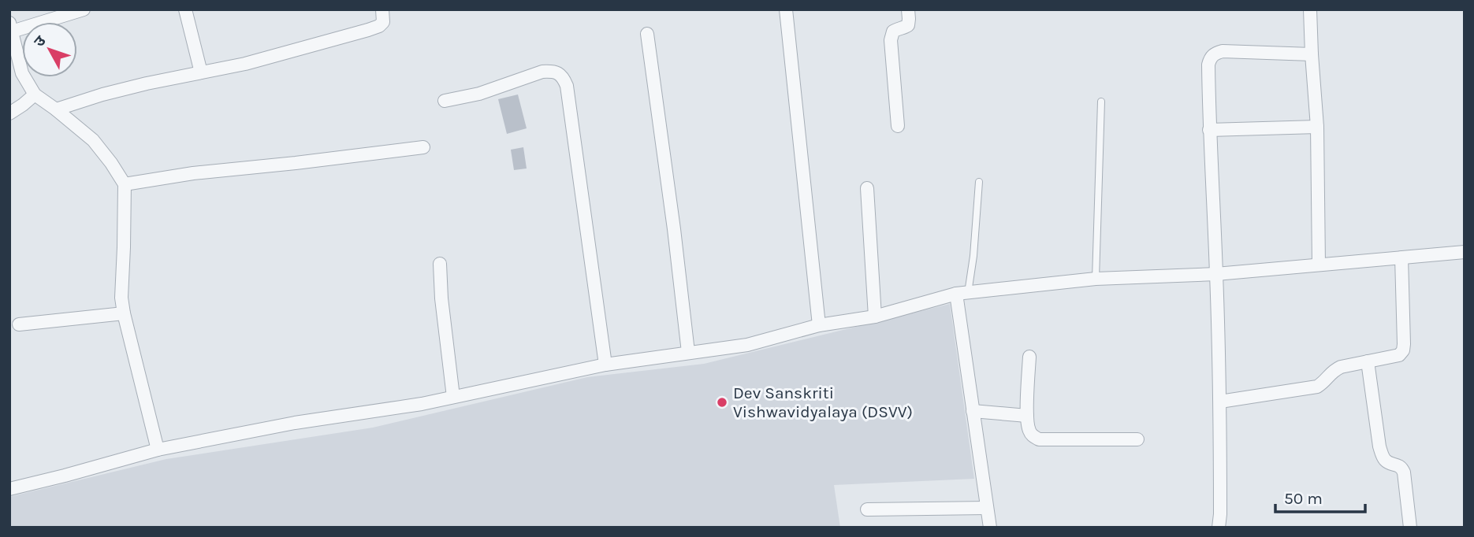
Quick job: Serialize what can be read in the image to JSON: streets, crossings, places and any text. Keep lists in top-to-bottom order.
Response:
{
  "places": ["Dev Sanskriti Vishwavidyalaya (DSVV)"],
  "scale_bar": "50 m",
  "north": "top left"
}
